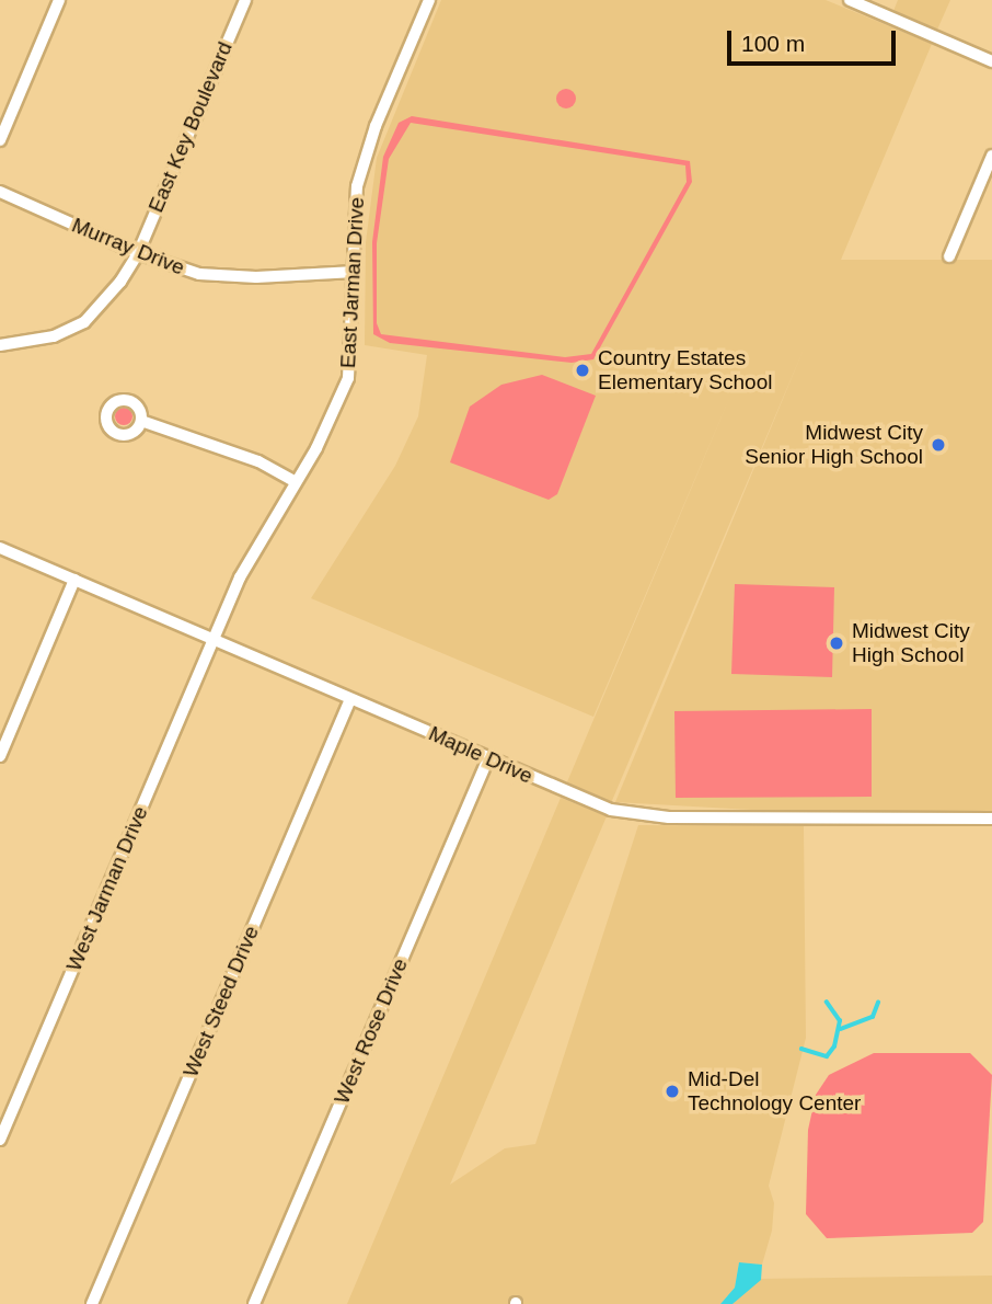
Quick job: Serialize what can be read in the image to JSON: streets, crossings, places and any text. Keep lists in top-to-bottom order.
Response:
{
  "streets": {
    "street": [
      "East Key Boulevard",
      "Murray Drive",
      "East Jarman Drive",
      "Maple Drive",
      "West Jarman Drive",
      "West Steed Drive",
      "West Rose Drive"
    ]
  },
  "crossings": [
    ["East Key Boulevard", "Murray Drive"],
    ["Murray Drive", "East Jarman Drive"],
    ["East Jarman Drive", "Maple Drive"],
    ["East Jarman Drive", "West Jarman Drive"],
    ["Maple Drive", "West Jarman Drive"],
    ["Maple Drive", "West Steed Drive"],
    ["Maple Drive", "West Rose Drive"]
  ],
  "places": [
    "Country Estates Elementary School",
    "Midwest City Senior High School",
    "Midwest City High School",
    "Mid-Del Technology Center"
  ],
  "scale_bar": "100 m"
}
